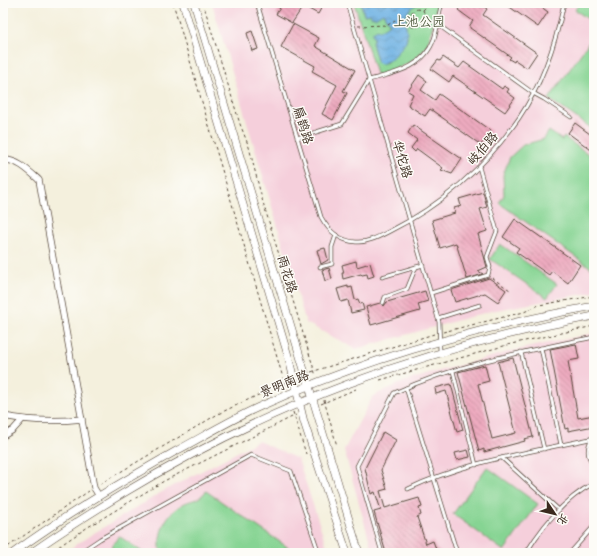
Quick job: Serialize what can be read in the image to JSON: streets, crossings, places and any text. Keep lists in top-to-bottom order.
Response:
{
  "streets": {
    "street": ["雨花路", "景明南路"],
    "lane": ["扁鹊路", "岐伯路", "华佗路"]
  },
  "crossings": [
    ["扁鹊路", "岐伯路"],
    ["岐伯路", "华佗路"],
    ["华佗路", "景明南路"],
    ["雨花路", "景明南路"]
  ],
  "parks": ["上池公园"],
  "north": "bottom right"
}
